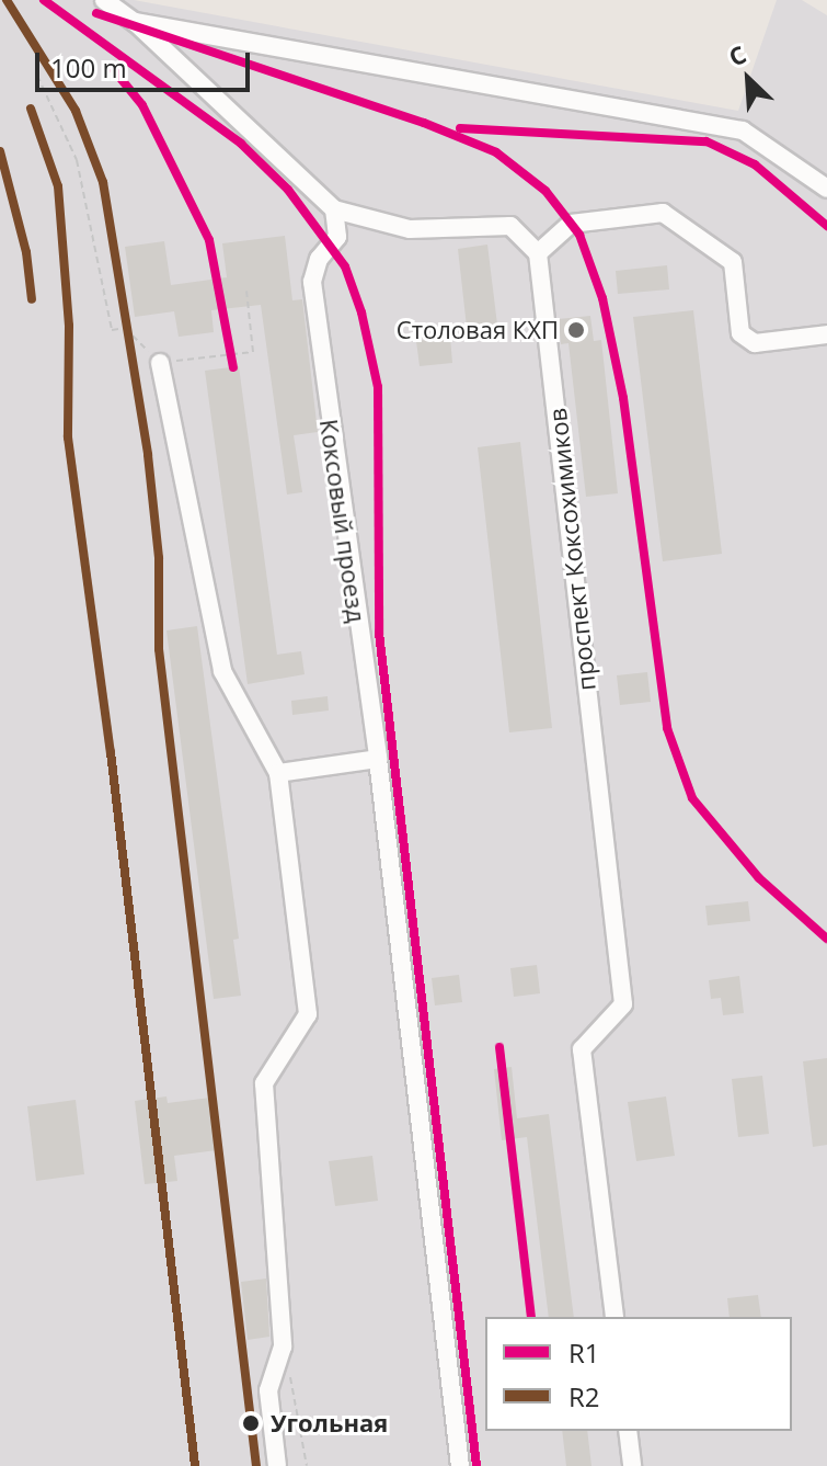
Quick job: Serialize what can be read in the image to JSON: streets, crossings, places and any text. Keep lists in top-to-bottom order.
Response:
{
  "streets": {
    "street": ["Коксовый проезд", "проспект Коксохимиков"]
  },
  "places": ["Столовая КХП", "Угольная"],
  "lines": ["transit line R1", "transit line R2"],
  "legend": ["R1", "R2"],
  "scale_bar": "100 m",
  "north": "top left"
}
